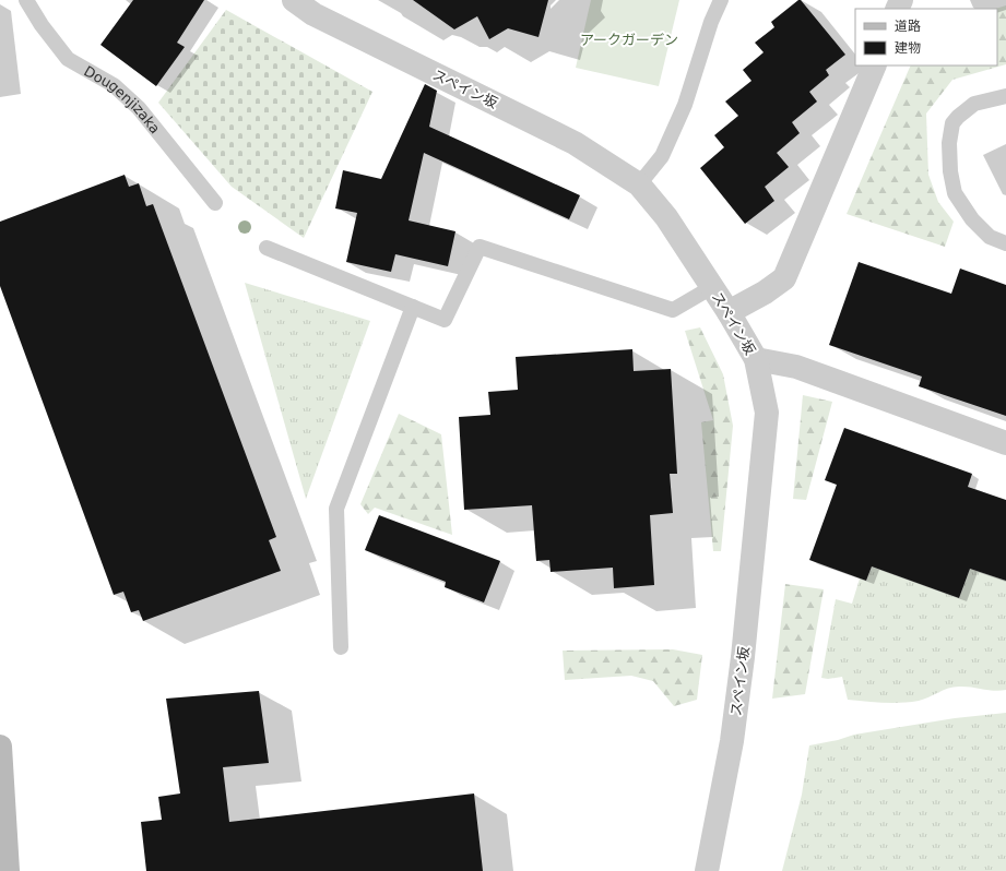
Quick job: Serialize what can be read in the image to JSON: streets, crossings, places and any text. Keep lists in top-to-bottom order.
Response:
{
  "streets": {
    "street": ["スペイン坂"],
    "lane": ["Dougenjizaka"]
  },
  "parks": ["アークガーデン"],
  "legend": ["道路", "建物"]
}
